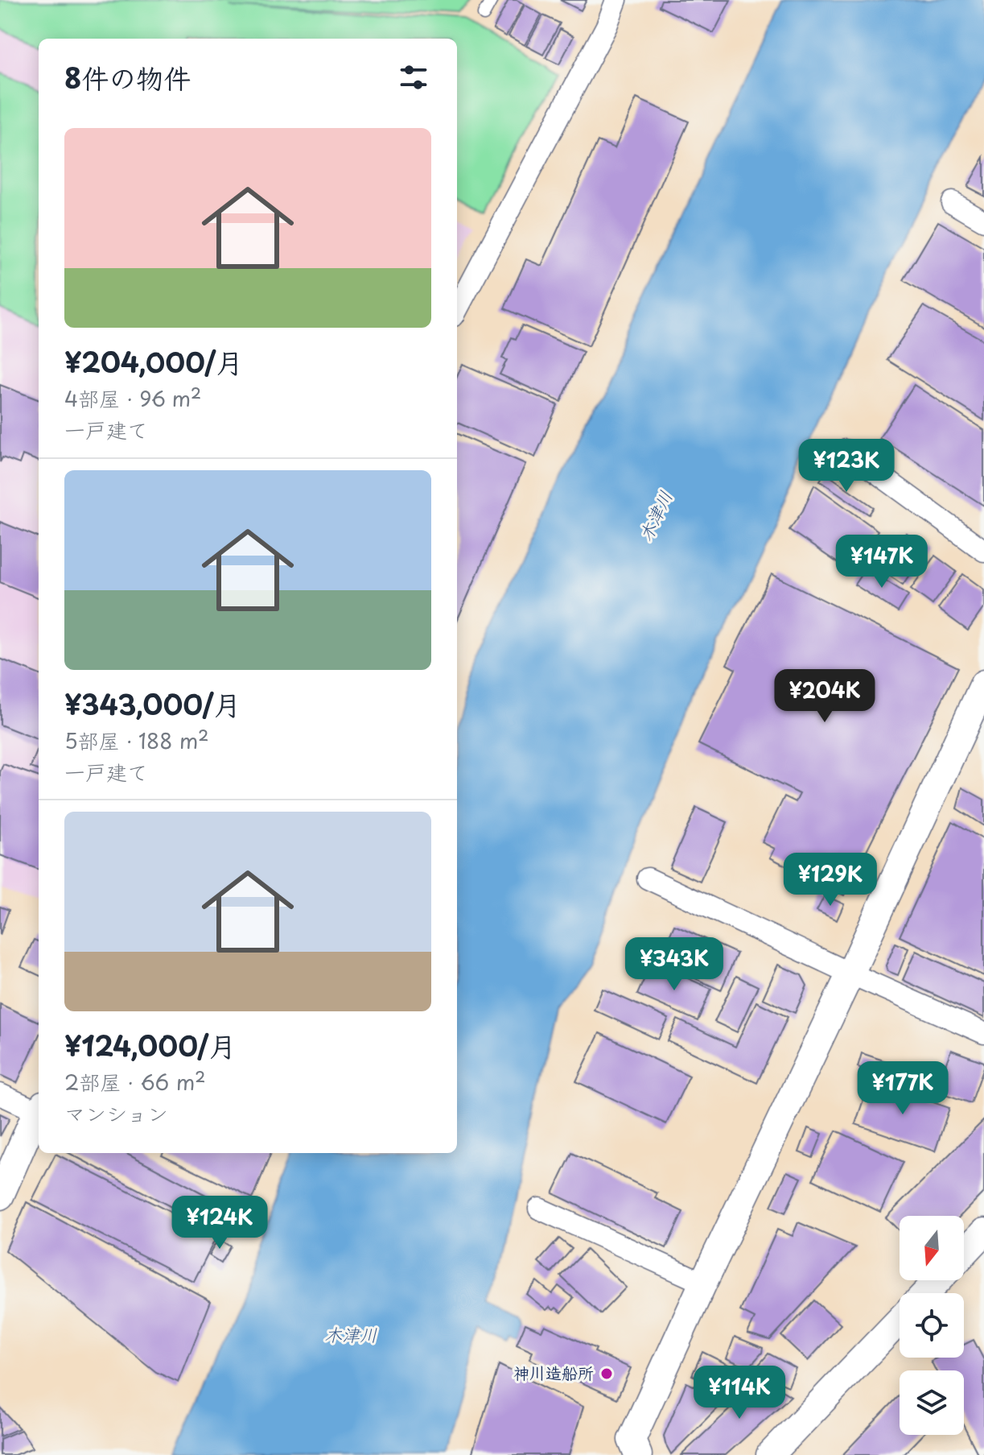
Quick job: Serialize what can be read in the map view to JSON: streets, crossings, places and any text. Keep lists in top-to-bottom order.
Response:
{
  "water": ["木津川"],
  "places": ["神川造船所"],
  "north": "bottom",
  "page": {
    "heading": "8件の物件",
    "list": [
      {
        "name": "¥204,000/月",
        "note": "4部屋 · 96 m² · 一戸建て"
      },
      {
        "name": "¥343,000/月",
        "note": "5部屋 · 188 m² · 一戸建て"
      },
      {
        "name": "¥124,000/月",
        "note": "2部屋 · 66 m² · マンション"
      }
    ],
    "price": [
      "¥123K",
      "¥147K",
      "¥204K",
      "¥129K",
      "¥343K",
      "¥177K",
      "¥124K",
      "¥114K"
    ]
  }
}
